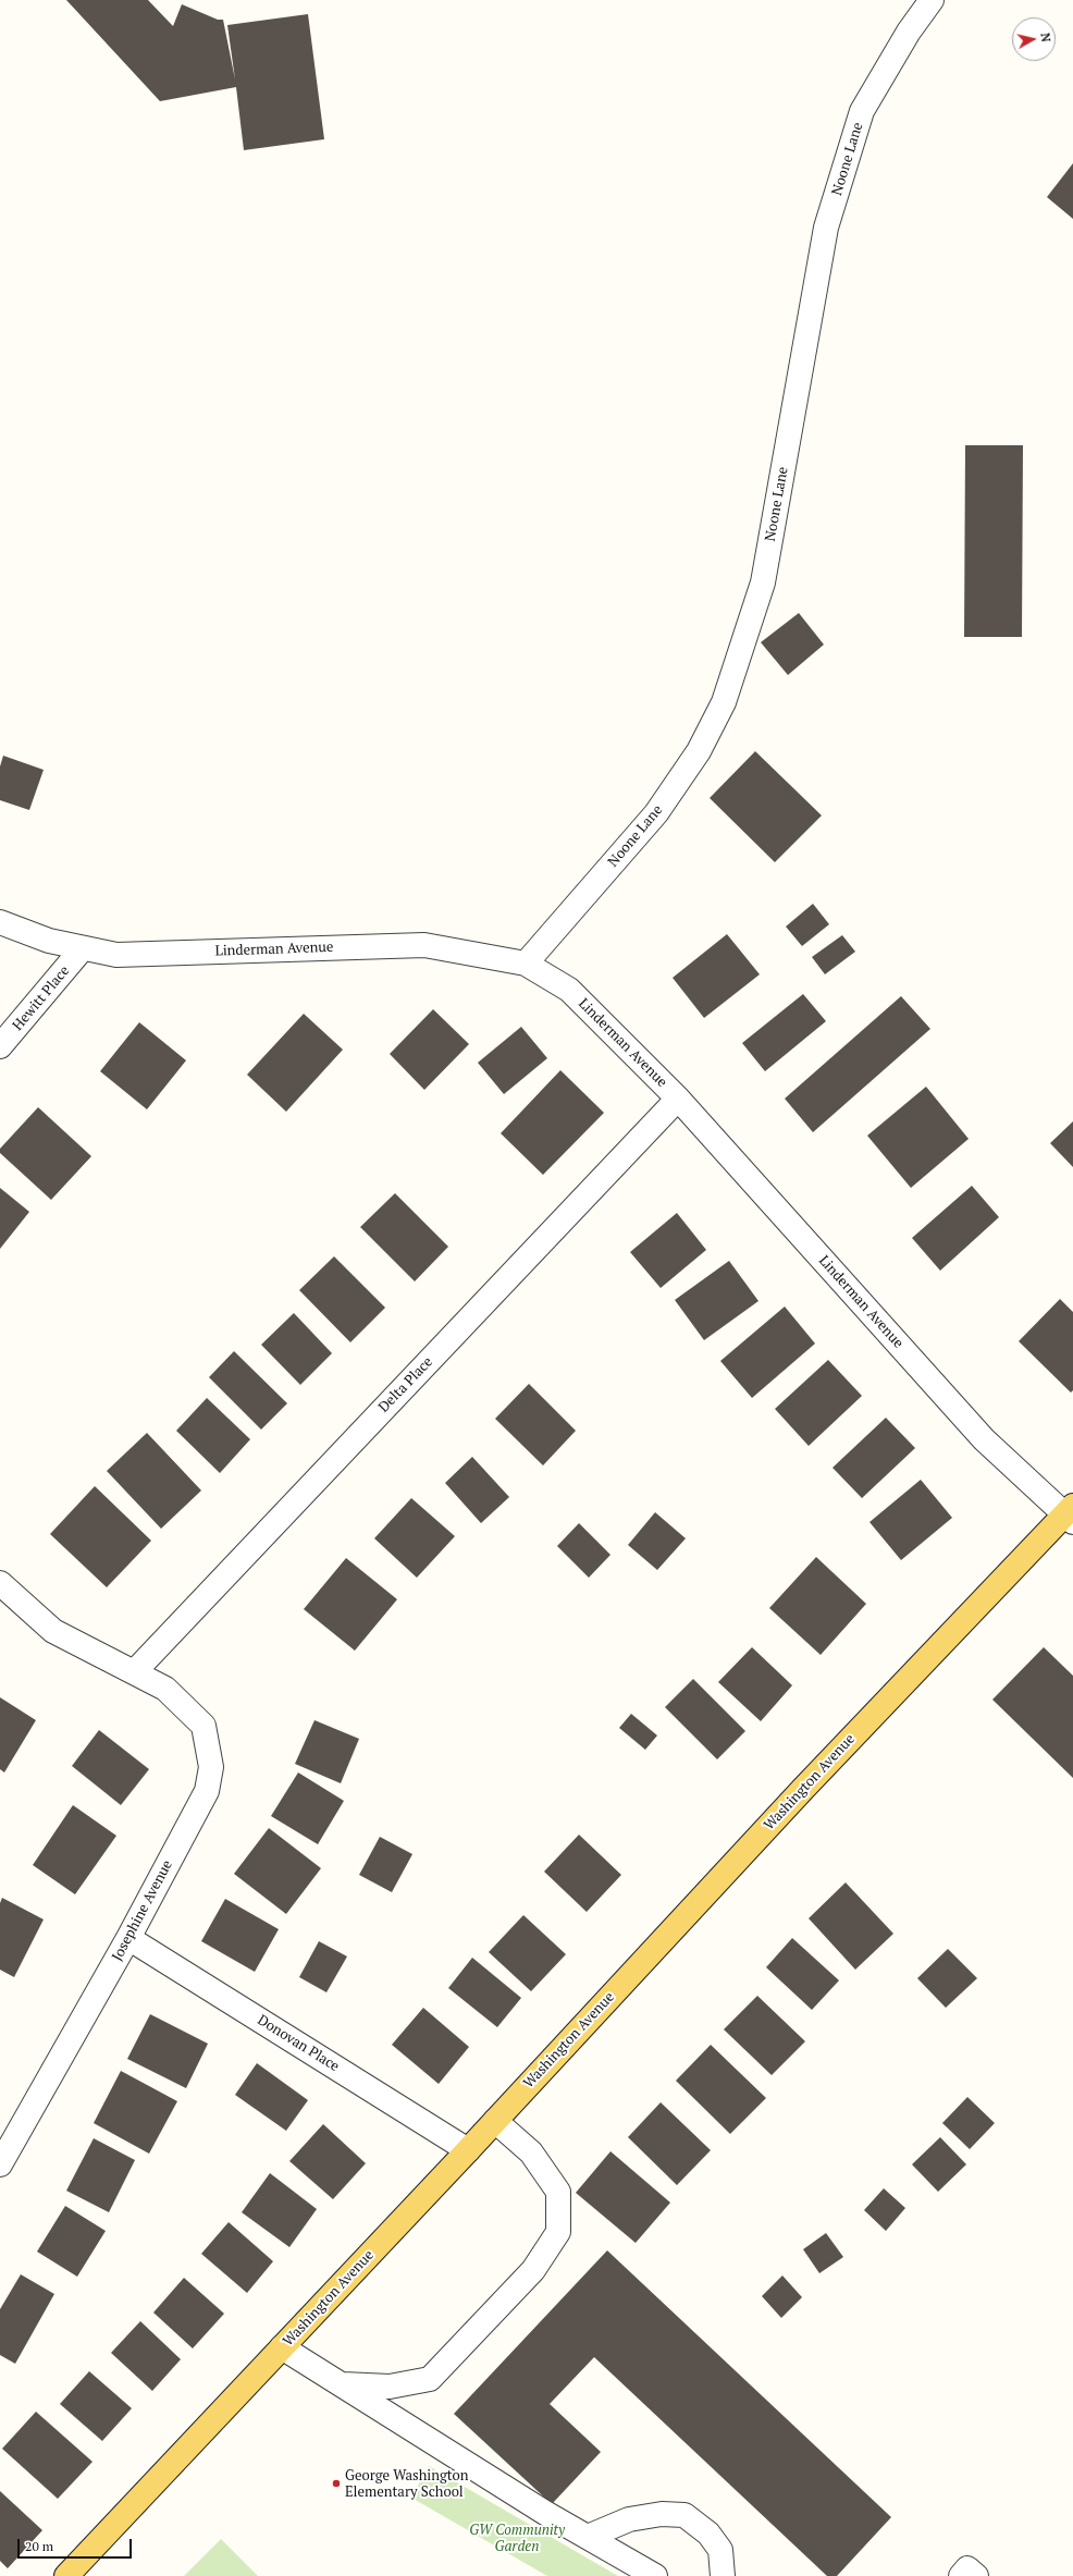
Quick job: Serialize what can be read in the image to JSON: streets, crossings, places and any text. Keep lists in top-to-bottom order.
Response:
{
  "streets": {
    "main road": ["Washington Avenue"],
    "street": [
      "Noone Lane",
      "Linderman Avenue",
      "Hewitt Place",
      "Delta Place",
      "Josephine Avenue",
      "Donovan Place"
    ]
  },
  "crossings": [
    ["Noone Lane", "Linderman Avenue"],
    ["Linderman Avenue", "Hewitt Place"],
    ["Linderman Avenue", "Delta Place"],
    ["Linderman Avenue", "Washington Avenue"],
    ["Delta Place", "Josephine Avenue"],
    ["Washington Avenue", "Donovan Place"],
    ["Josephine Avenue", "Donovan Place"]
  ],
  "parks": ["GW Community Garden"],
  "places": ["George Washington Elementary School"],
  "scale_bar": "20 m",
  "north": "right"
}
